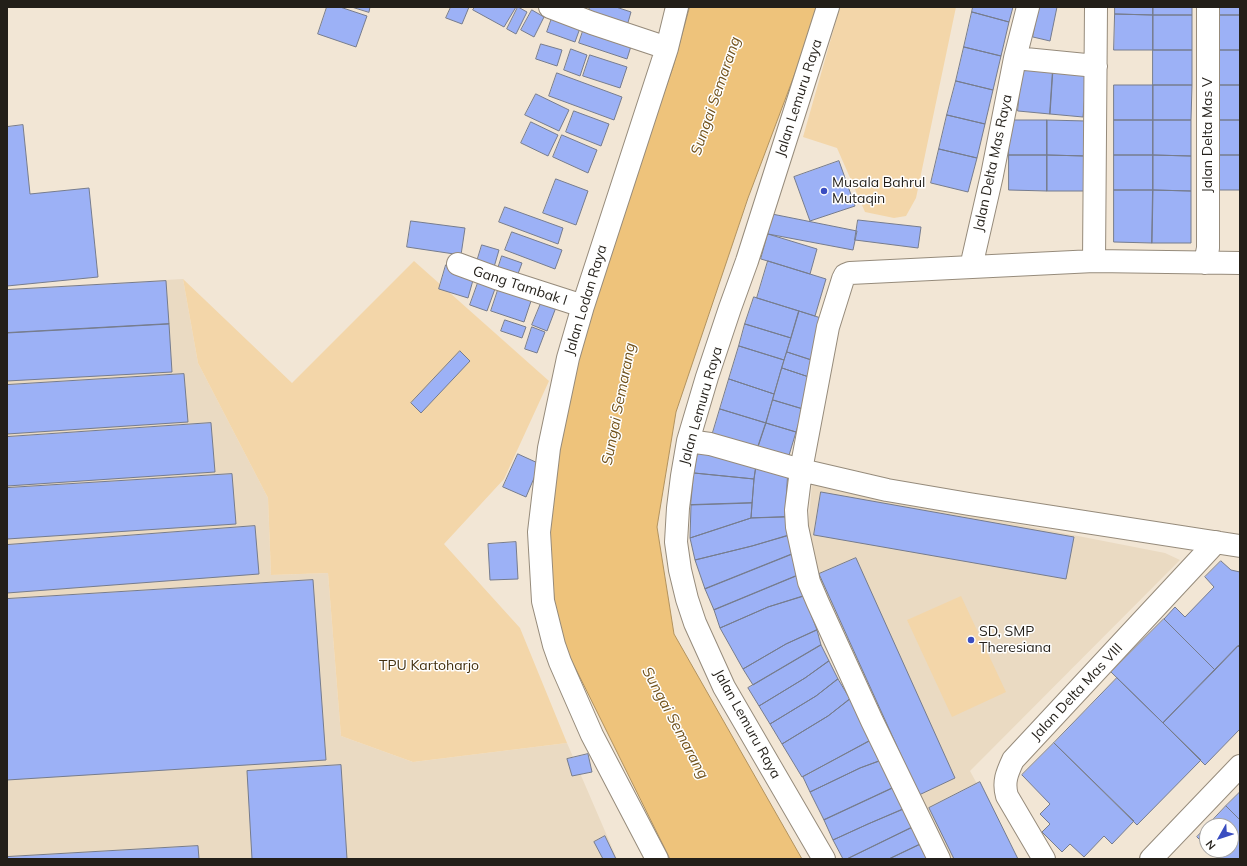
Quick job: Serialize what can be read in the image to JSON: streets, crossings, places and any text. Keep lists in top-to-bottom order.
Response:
{
  "streets": {
    "street": [
      "Jalan Lemuru Raya",
      "Jalan Delta Mas V",
      "Jalan Delta Mas Raya",
      "Gang Tambak I",
      "Jalan Lodan Raya",
      "Jalan Delta Mas VIII"
    ]
  },
  "crossings": [
    ["Gang Tambak I", "Jalan Lodan Raya"]
  ],
  "water": ["Sungai Semarang"],
  "parks": ["TPU Kartoharjo"],
  "places": ["Musala Bahrul Mutaqin", "SD, SMP Theresiana"],
  "north": "bottom left"
}
